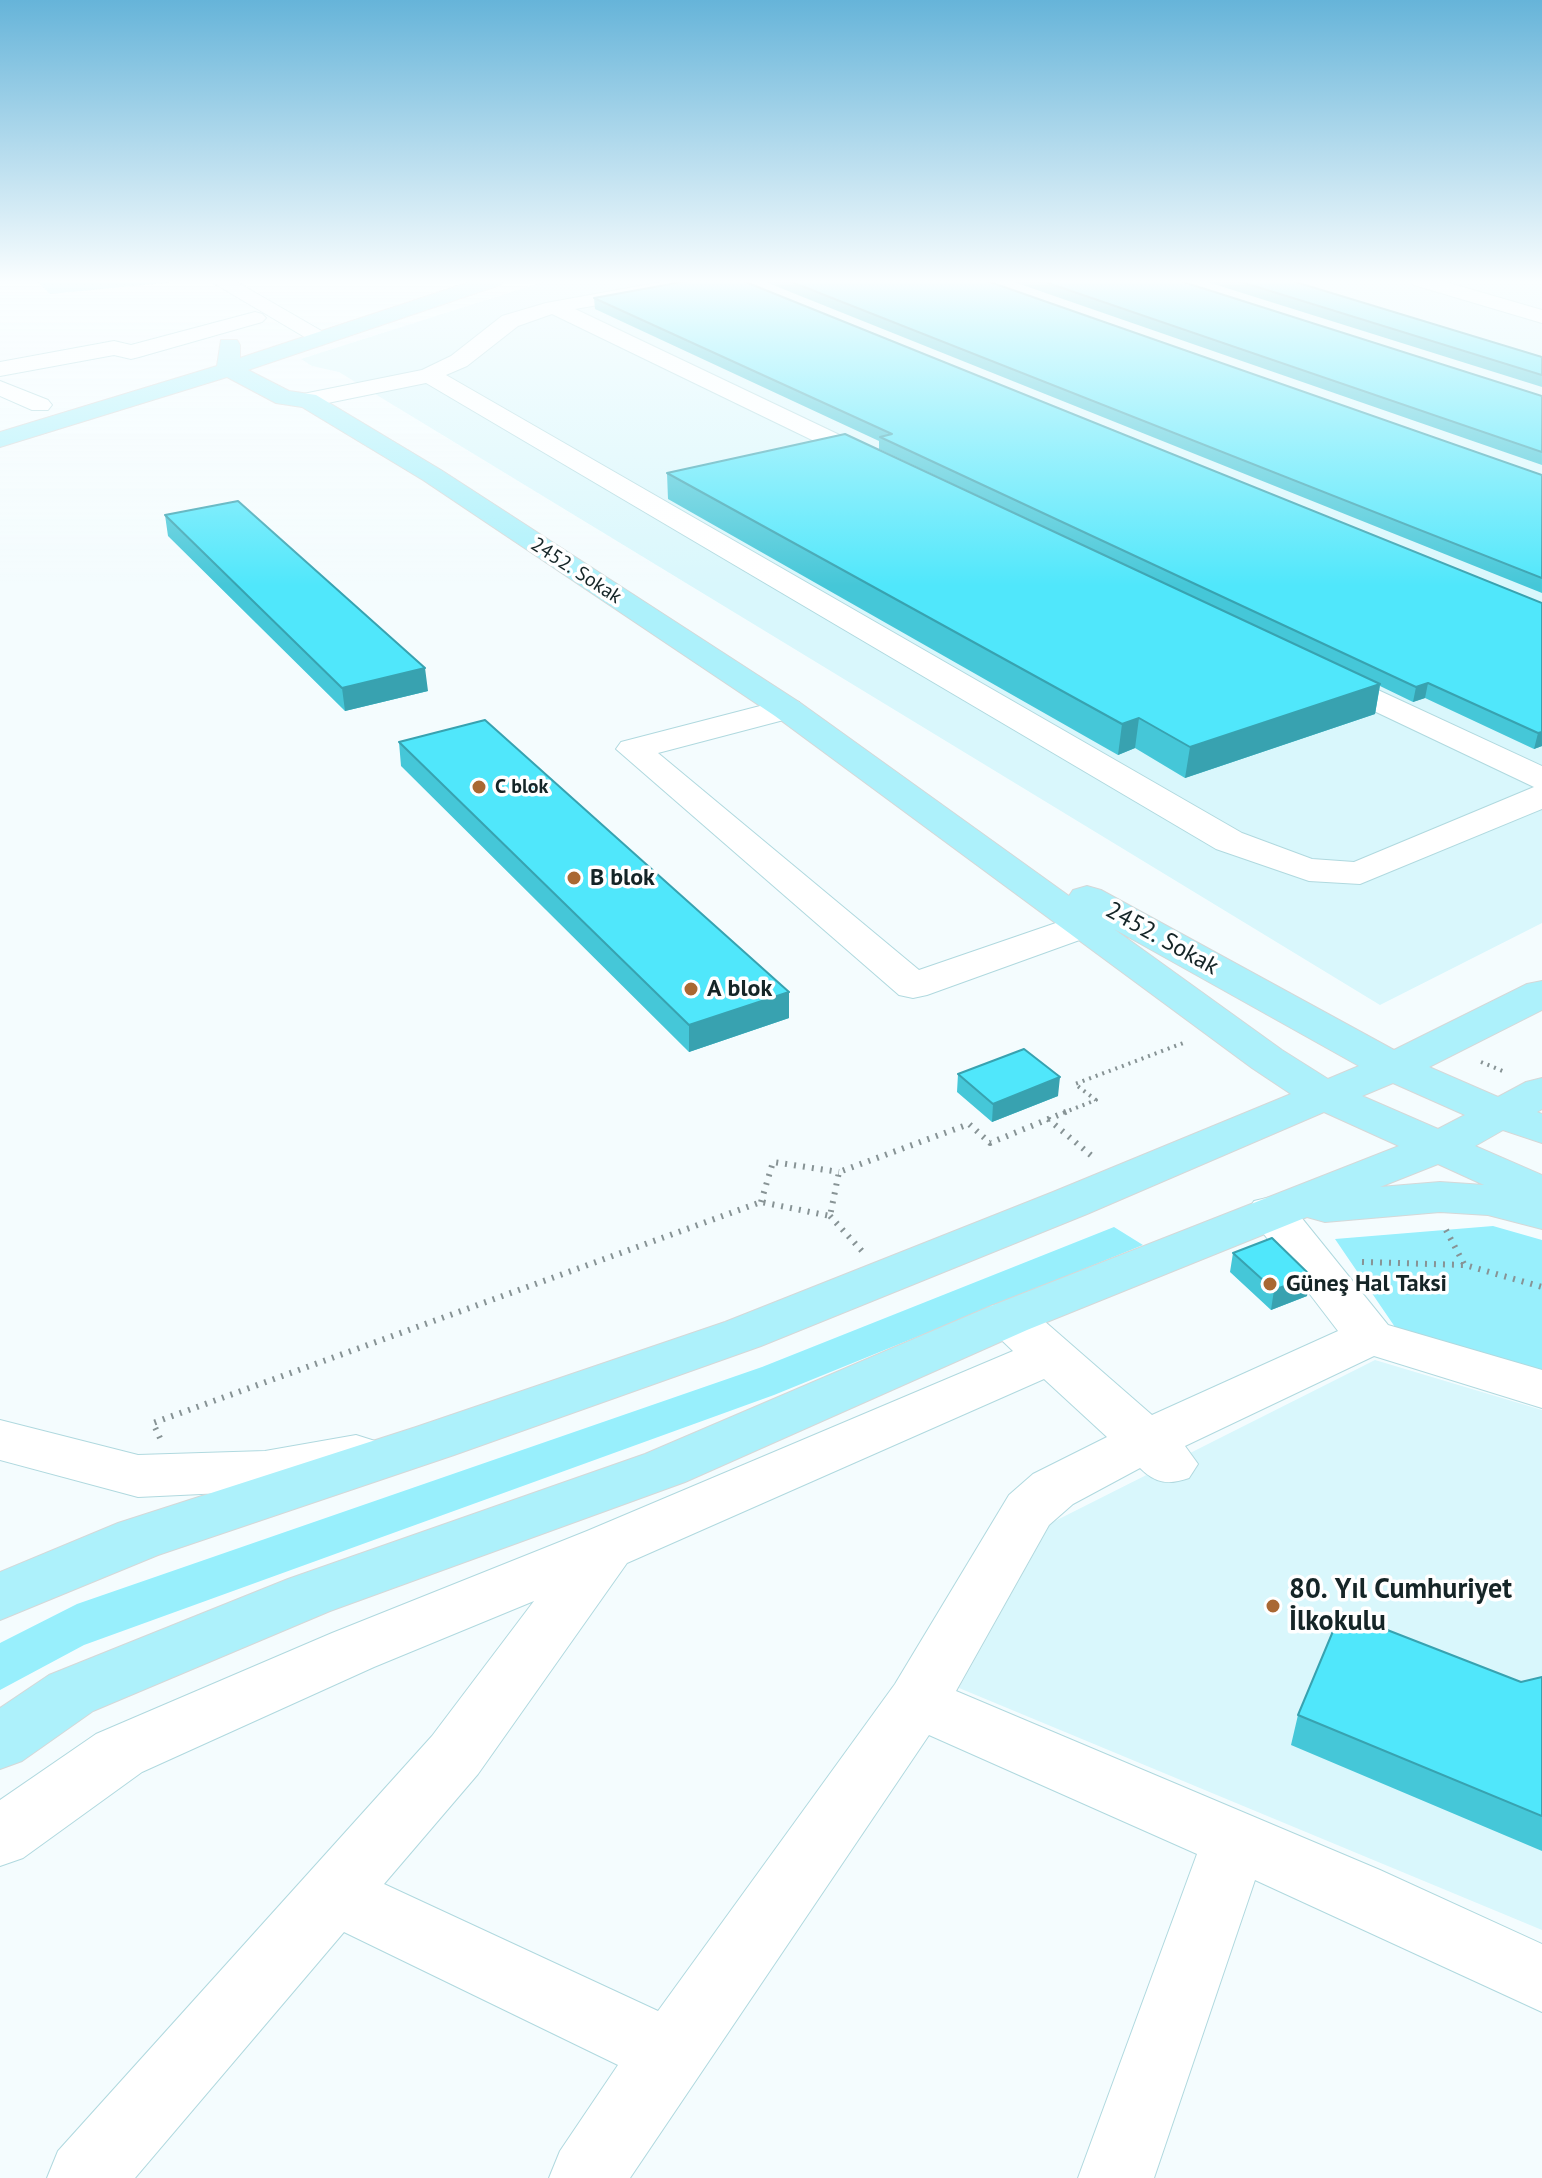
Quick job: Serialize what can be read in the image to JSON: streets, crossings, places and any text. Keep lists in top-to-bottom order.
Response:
{
  "streets": {
    "main road": ["2452. Sokak"]
  },
  "places": [
    "C blok",
    "B blok",
    "A blok",
    "Güneş Hal Taksi",
    "80. Yıl Cumhuriyet İlkokulu"
  ]
}
